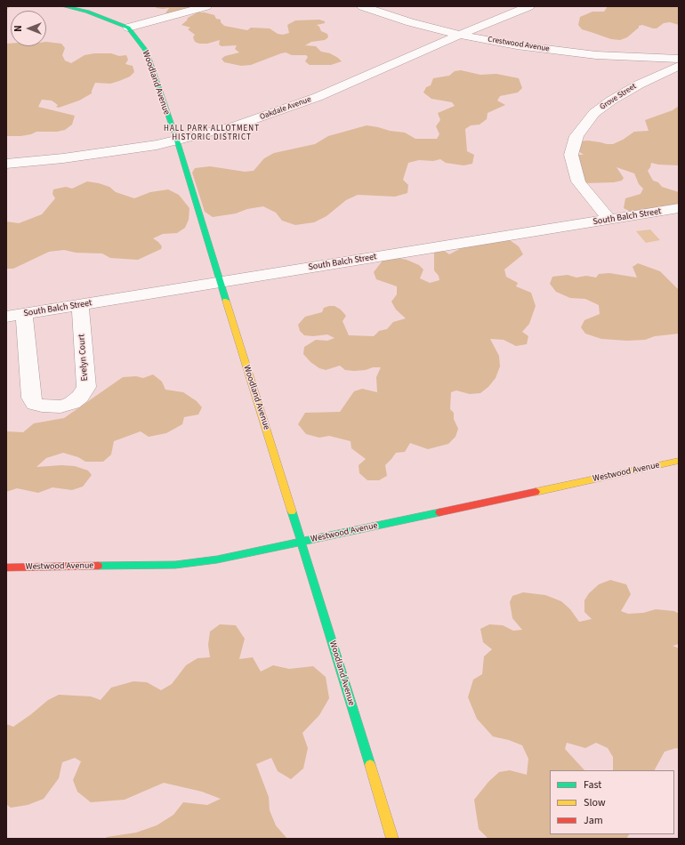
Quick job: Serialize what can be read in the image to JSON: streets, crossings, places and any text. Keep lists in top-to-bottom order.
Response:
{
  "streets": {
    "street": [
      "Crestwood Avenue",
      "Woodland Avenue",
      "Grove Street",
      "Oakdale Avenue",
      "South Balch Street",
      "Evelyn Court",
      "Westwood Avenue"
    ]
  },
  "crossings": [
    ["Crestwood Avenue", "Oakdale Avenue"],
    ["Woodland Avenue", "Oakdale Avenue"],
    ["Woodland Avenue", "South Balch Street"],
    ["Woodland Avenue", "Westwood Avenue"],
    ["Grove Street", "South Balch Street"],
    ["South Balch Street", "Evelyn Court"]
  ],
  "districts": ["HALL PARK ALLOTMENT HISTORIC DISTRICT"],
  "legend": ["Fast", "Slow", "Jam"],
  "north": "left"
}
